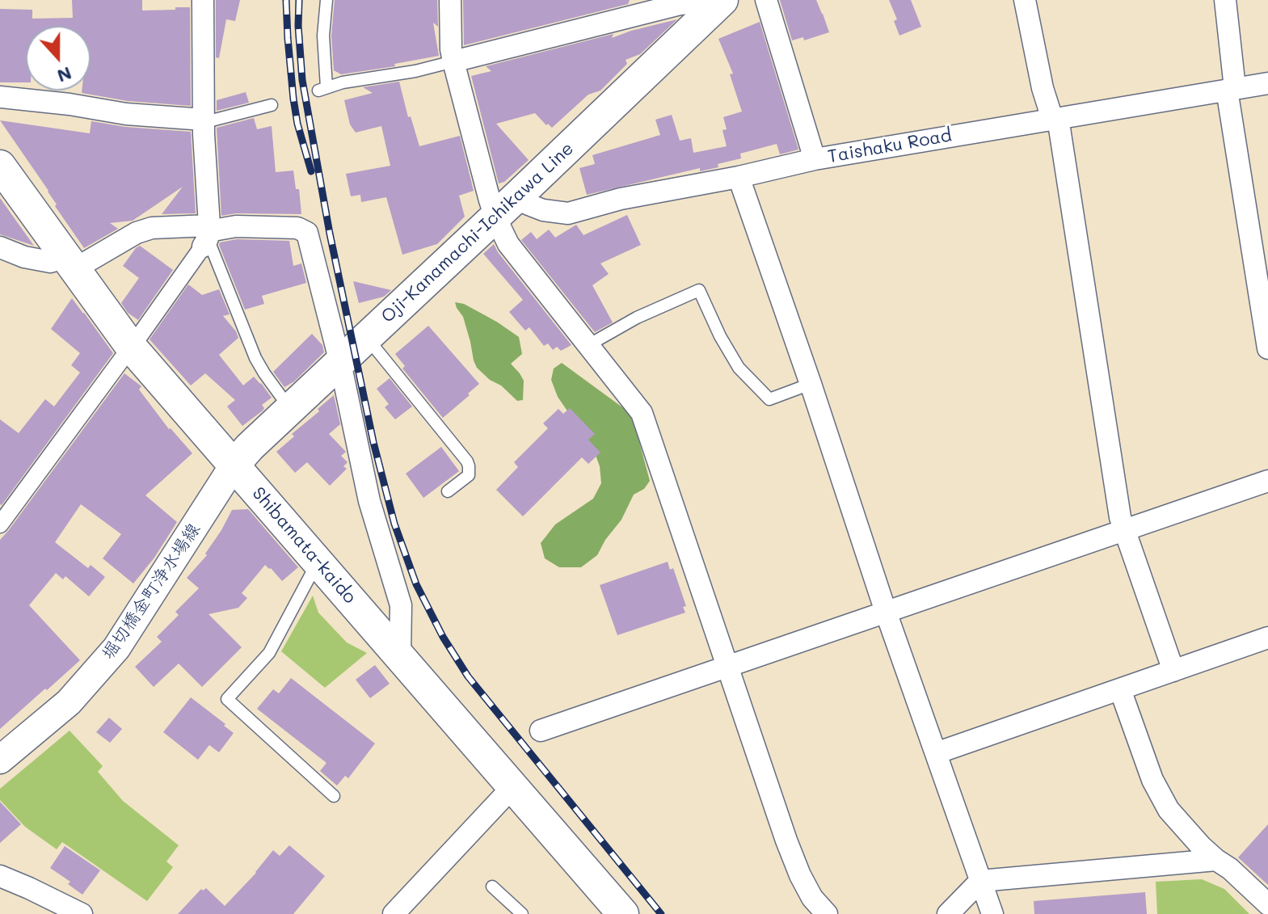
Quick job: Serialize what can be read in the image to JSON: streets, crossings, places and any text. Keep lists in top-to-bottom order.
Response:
{
  "streets": {
    "main road": ["Oji-Kanamachi-Ichikawa Line", "Shibamata-kaido"],
    "street": ["Taishaku Road", "堀切橋金町浄水場線"]
  },
  "crossings": [
    ["Taishaku Road", "Oji-Kanamachi-Ichikawa Line"],
    ["Oji-Kanamachi-Ichikawa Line", "Shibamata-kaido"],
    ["Oji-Kanamachi-Ichikawa Line", "堀切橋金町浄水場線"],
    ["Shibamata-kaido", "堀切橋金町浄水場線"]
  ],
  "north": "bottom"
}
